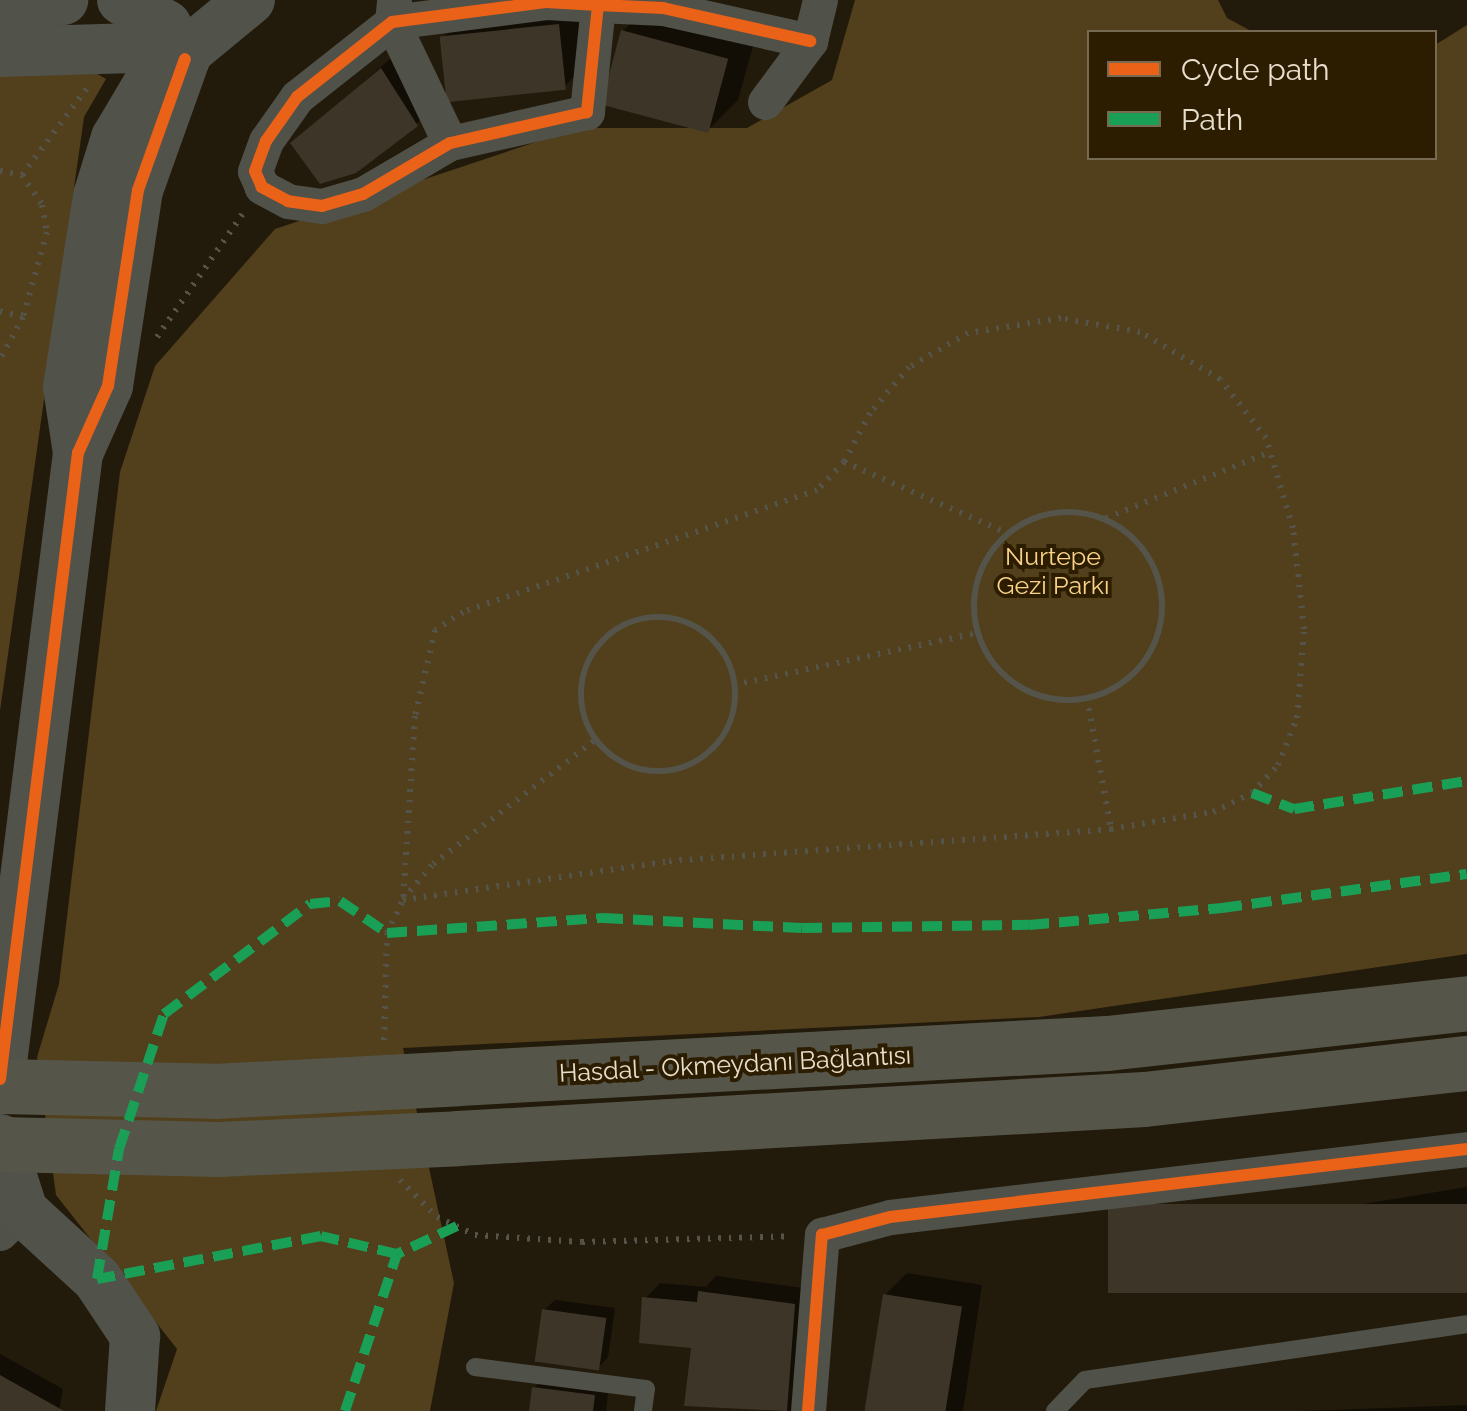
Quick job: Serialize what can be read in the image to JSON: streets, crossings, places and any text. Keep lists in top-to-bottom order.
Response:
{
  "streets": {
    "highway": ["Hasdal - Okmeydanı Bağlantısı"]
  },
  "parks": ["Nurtepe Gezi Parkı"],
  "legend": ["Cycle path", "Path"]
}
